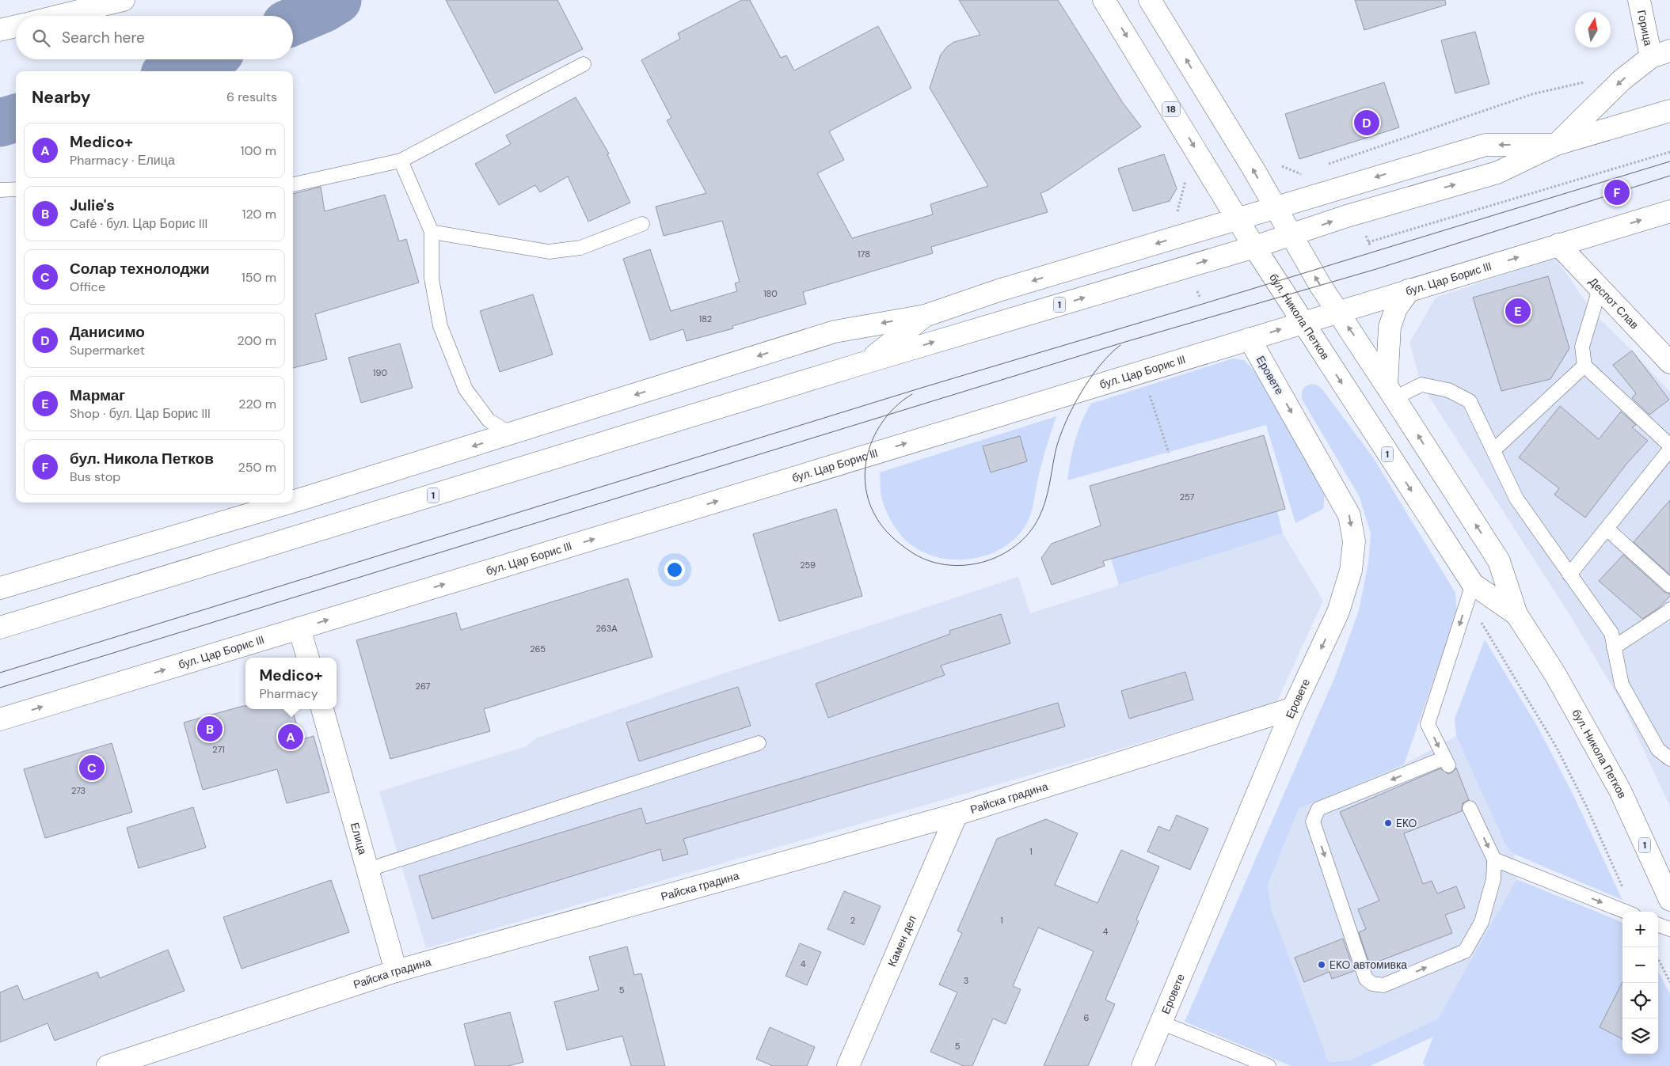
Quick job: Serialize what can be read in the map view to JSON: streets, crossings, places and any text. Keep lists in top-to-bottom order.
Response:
{
  "streets": {
    "main road": [
      "Горица",
      "18",
      "бул. Цар Борис III",
      "Деспот Слав",
      "1",
      "бул. Никола Петков",
      "Еровете",
      "Райска градина",
      "Елица",
      "Камен дел"
    ]
  },
  "crossings": [
    ["бул. Цар Борис III", "Деспот Слав"],
    ["бул. Цар Борис III", "бул. Никола Петков"],
    ["бул. Цар Борис III", "Еровете"],
    ["1", "бул. Никола Петков"],
    ["Еровете", "Райска градина"],
    ["Райска градина", "Елица"],
    ["Райска градина", "Камен дел"]
  ],
  "one_way": ["Еровете"],
  "places": ["EKO", "EKO автомивка"],
  "house_numbers": [
    "178",
    "180",
    "182",
    "190",
    "257",
    "259",
    "263А",
    "265",
    "267",
    "271",
    "273",
    "1",
    "2",
    "1",
    "4",
    "4",
    "3",
    "5",
    "6",
    "5"
  ],
  "north": "top",
  "page": {
    "search": "Search here",
    "heading": ["Nearby", "6 results"],
    "pins": [
      "D",
      "F",
      "E",
      "B",
      "A",
      "C"
    ],
    "list": [
      {
        "mark": "A",
        "name": "Medico+",
        "note": "Pharmacy · Елица",
        "value": "100 m"
      },
      {
        "mark": "B",
        "name": "Julie's",
        "note": "Café · бул. Цар Борис III",
        "value": "120 m"
      },
      {
        "mark": "C",
        "name": "Солар технолоджи",
        "note": "Office",
        "value": "150 m"
      },
      {
        "mark": "D",
        "name": "Данисимо",
        "note": "Supermarket",
        "value": "200 m"
      },
      {
        "mark": "E",
        "name": "Мармаг",
        "note": "Shop · бул. Цар Борис III",
        "value": "220 m"
      },
      {
        "mark": "F",
        "name": "бул. Никола Петков",
        "note": "Bus stop",
        "value": "250 m"
      }
    ],
    "popup": ["Medico+", "Pharmacy"],
    "map_buttons": ["+", "−"]
  }
}
